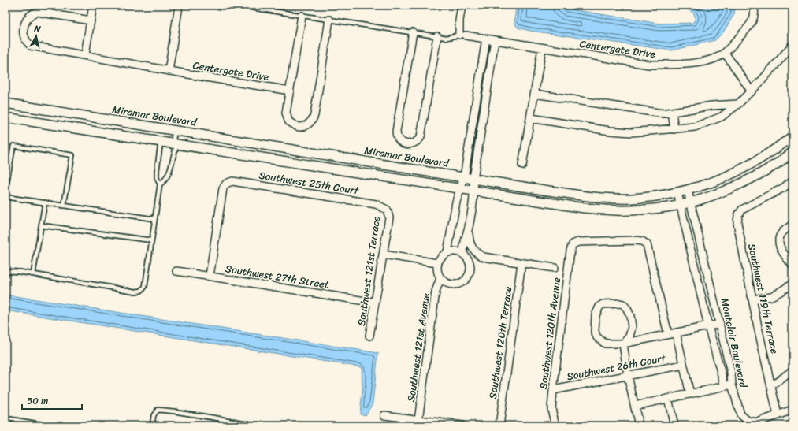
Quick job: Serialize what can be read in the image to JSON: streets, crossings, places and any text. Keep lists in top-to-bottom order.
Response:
{
  "streets": {
    "street": [
      "Centergate Drive",
      "Miramar Boulevard",
      "Southwest 25th Court",
      "Southwest 121st Terrace",
      "Southwest 27th Street",
      "Southwest 119th Terrace",
      "Southwest 120th Avenue",
      "Southwest 120th Terrace",
      "Montclair Boulevard",
      "Southwest 121st Avenue",
      "Southwest 26th Court"
    ]
  },
  "crossings": [
    ["Miramar Boulevard", "Montclair Boulevard"],
    ["Southwest 25th Court", "Southwest 121st Terrace"],
    ["Southwest 25th Court", "Southwest 27th Street"],
    ["Southwest 121st Terrace", "Southwest 27th Street"],
    ["Southwest 119th Terrace", "Montclair Boulevard"],
    ["Southwest 120th Avenue", "Southwest 26th Court"]
  ],
  "scale_bar": "50 m",
  "north": "top"
}
